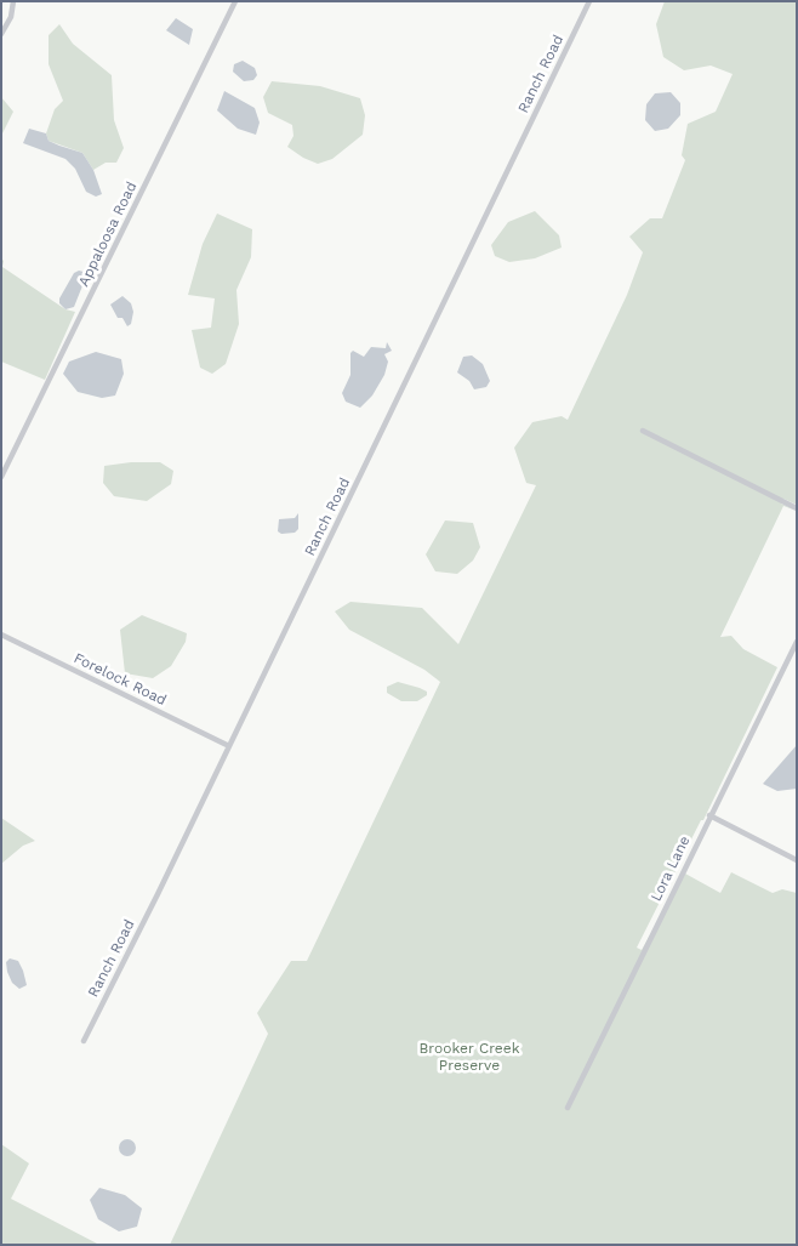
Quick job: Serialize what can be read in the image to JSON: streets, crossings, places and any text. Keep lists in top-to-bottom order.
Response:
{
  "streets": {
    "street": [
      "Ranch Road",
      "Appaloosa Road",
      "Forelock Road",
      "Lora Lane"
    ]
  },
  "crossings": [
    ["Ranch Road", "Forelock Road"]
  ],
  "parks": ["Brooker Creek Preserve"]
}
